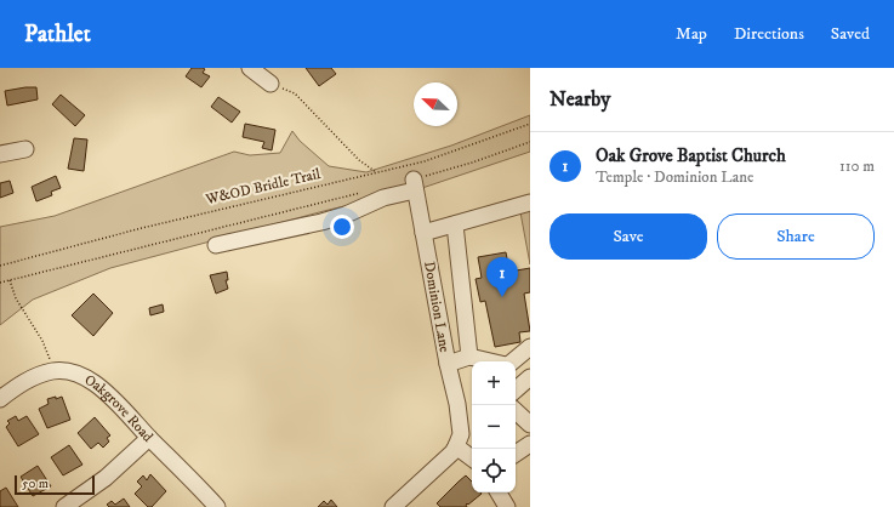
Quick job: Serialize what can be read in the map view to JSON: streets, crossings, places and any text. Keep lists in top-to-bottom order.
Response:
{
  "streets": {
    "street": ["Dominion Lane", "Oakgrove Road"],
    "path": ["W&OD Bridle Trail"]
  },
  "scale_bar": "50 m",
  "north": "top left",
  "page": {
    "header": "Pathlet",
    "nav": ["Map", "Directions", "Saved"],
    "heading": "Nearby",
    "list": [
      {
        "mark": "1",
        "name": "Oak Grove Baptist Church",
        "note": "Temple · Dominion Lane",
        "value": "110 m"
      }
    ],
    "buttons": ["Save", "Share"],
    "pins": "1",
    "map_buttons": ["+", "−"],
    "scale": "50 m"
  }
}
